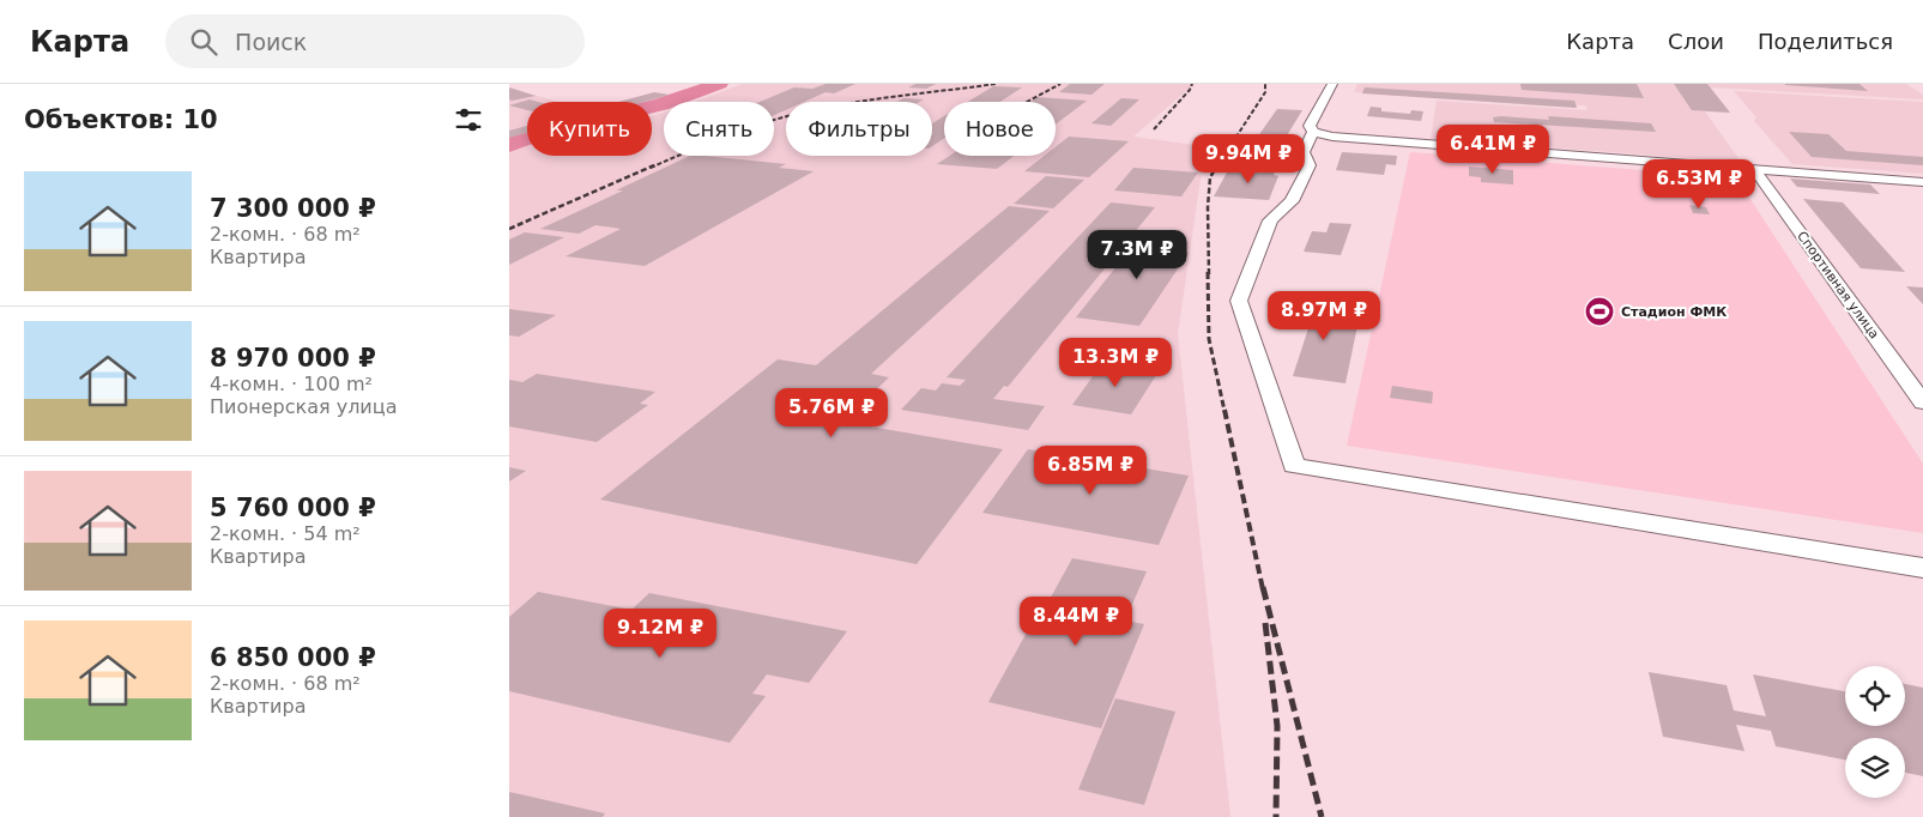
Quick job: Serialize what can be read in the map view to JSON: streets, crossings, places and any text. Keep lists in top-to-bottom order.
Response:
{
  "streets": {
    "street": ["Спортивная улица"]
  },
  "places": {
    "sports": ["Стадион ФМК"]
  },
  "page": {
    "header": "Карта",
    "search": "Поиск",
    "nav": ["Карта", "Слои", "Поделиться"],
    "heading": "Объектов: 10",
    "chip": [
      "Купить",
      "Снять",
      "Фильтры",
      "Новое"
    ],
    "price": [
      "6.41M ₽",
      "9.94M ₽",
      "6.53M ₽",
      "7.3M ₽",
      "8.97M ₽",
      "13.3M ₽",
      "5.76M ₽",
      "6.85M ₽",
      "8.44M ₽",
      "9.12M ₽"
    ],
    "list": [
      {
        "name": "7 300 000 ₽",
        "note": "2-комн. · 68 m² · Квартира"
      },
      {
        "name": "8 970 000 ₽",
        "note": "4-комн. · 100 m² · Пионерская улица"
      },
      {
        "name": "5 760 000 ₽",
        "note": "2-комн. · 54 m² · Квартира"
      },
      {
        "name": "6 850 000 ₽",
        "note": "2-комн. · 68 m² · Квартира"
      }
    ]
  }
}
